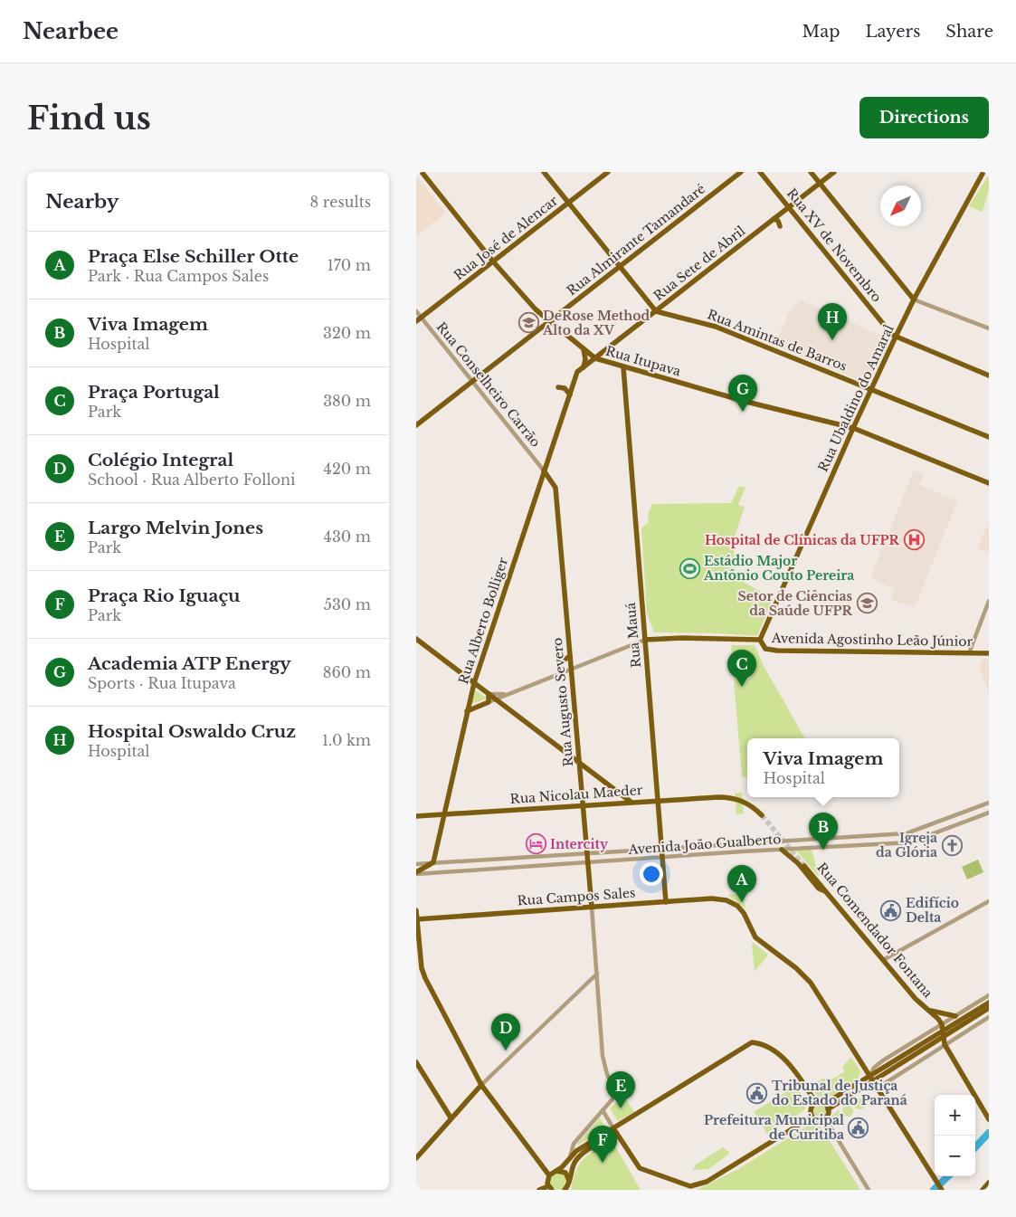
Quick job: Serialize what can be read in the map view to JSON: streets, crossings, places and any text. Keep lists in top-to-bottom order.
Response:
{
  "streets": {
    "main road": [
      "Rua José de Alencar",
      "Rua Almirante Tamandaré",
      "Rua XV de Novembro",
      "Rua Sete de Abril",
      "Rua Amintas de Barros",
      "Rua Itupava",
      "Rua Ubaldino do Amaral",
      "Rua Alberto Bolliger",
      "Rua Mauá",
      "Avenida Agostinho Leão Júnior",
      "Rua Augusto Severo",
      "Rua Nicolau Maeder",
      "Rua Campos Sales",
      "Rua Comendador Fontana"
    ],
    "street": ["Rua Conselheiro Carrão", "Avenida João Gualberto"]
  },
  "crossings": [
    ["Rua José de Alencar", "Rua Itupava"],
    ["Rua José de Alencar", "Rua Conselheiro Carrão"],
    ["Rua Almirante Tamandaré", "Rua Itupava"],
    ["Rua Almirante Tamandaré", "Rua Conselheiro Carrão"],
    ["Rua XV de Novembro", "Rua Sete de Abril"],
    ["Rua XV de Novembro", "Rua Ubaldino do Amaral"],
    ["Rua Sete de Abril", "Rua Amintas de Barros"],
    ["Rua Sete de Abril", "Rua Itupava"],
    ["Rua Sete de Abril", "Rua Alberto Bolliger"],
    ["Rua Amintas de Barros", "Rua Ubaldino do Amaral"],
    ["Rua Itupava", "Rua Ubaldino do Amaral"],
    ["Rua Itupava", "Rua Mauá"],
    ["Rua Conselheiro Carrão", "Rua Alberto Bolliger"],
    ["Rua Conselheiro Carrão", "Rua Augusto Severo"],
    ["Rua Ubaldino do Amaral", "Avenida Agostinho Leão Júnior"],
    ["Rua Alberto Bolliger", "Rua Augusto Severo"],
    ["Rua Alberto Bolliger", "Rua Nicolau Maeder"],
    ["Rua Alberto Bolliger", "Avenida João Gualberto"],
    ["Rua Mauá", "Rua Nicolau Maeder"],
    ["Rua Mauá", "Avenida João Gualberto"],
    ["Rua Mauá", "Rua Campos Sales"],
    ["Rua Augusto Severo", "Rua Nicolau Maeder"],
    ["Rua Augusto Severo", "Avenida João Gualberto"],
    ["Rua Augusto Severo", "Rua Campos Sales"]
  ],
  "places": {
    "school or university": ["DeRose Method Alto da XV", "Setor de Ciências da Saúde UFPR"],
    "hospital": ["Hospital de Clínicas da UFPR"],
    "sports": ["Estádio Major Antônio Couto Pereira"],
    "hotel": ["Intercity"],
    "church": ["Igreja da Glória"],
    "public building": ["Edifício Delta", "Tribunal de Justiça do Estado do Paraná", "Prefeitura Municipal de Curitiba"]
  },
  "north": "bottom left",
  "page": {
    "header": "Nearbee",
    "nav": ["Map", "Layers", "Share"],
    "buttons": "Directions",
    "title": "Find us",
    "heading": ["Nearby", "8 results"],
    "list": [
      {
        "mark": "A",
        "name": "Praça Else Schiller Otte",
        "note": "Park · Rua Campos Sales",
        "value": "170 m"
      },
      {
        "mark": "B",
        "name": "Viva Imagem",
        "note": "Hospital",
        "value": "320 m"
      },
      {
        "mark": "C",
        "name": "Praça Portugal",
        "note": "Park",
        "value": "380 m"
      },
      {
        "mark": "D",
        "name": "Colégio Integral",
        "note": "School · Rua Alberto Folloni",
        "value": "420 m"
      },
      {
        "mark": "E",
        "name": "Largo Melvin Jones",
        "note": "Park",
        "value": "430 m"
      },
      {
        "mark": "F",
        "name": "Praça Rio Iguaçu",
        "note": "Park",
        "value": "530 m"
      },
      {
        "mark": "G",
        "name": "Academia ATP Energy",
        "note": "Sports · Rua Itupava",
        "value": "860 m"
      },
      {
        "mark": "H",
        "name": "Hospital Oswaldo Cruz",
        "note": "Hospital",
        "value": "1.0 km"
      }
    ],
    "pins": [
      "H",
      "G",
      "C",
      "B",
      "A",
      "D",
      "E",
      "F"
    ],
    "popup": ["Viva Imagem", "Hospital"],
    "map_buttons": ["+", "−"]
  }
}
